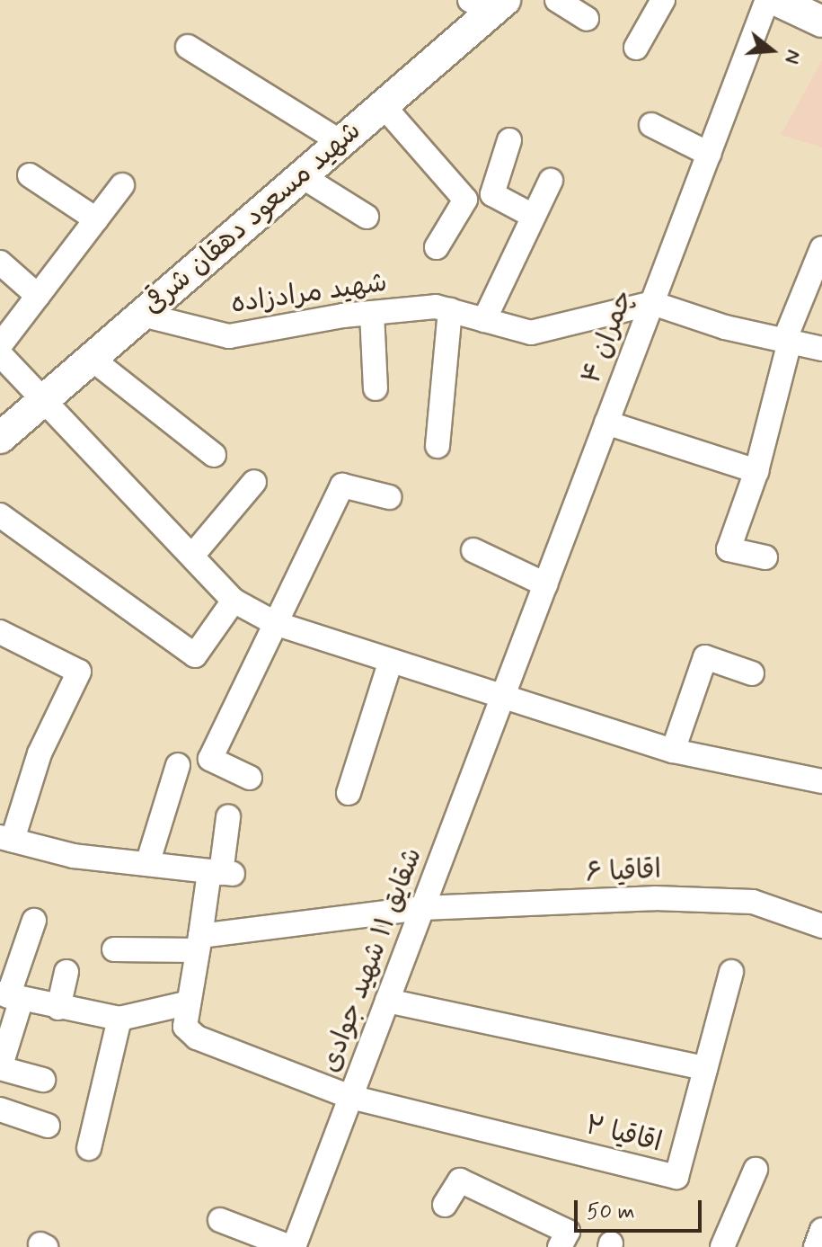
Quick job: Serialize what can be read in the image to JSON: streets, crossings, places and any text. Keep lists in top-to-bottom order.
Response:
{
  "streets": {
    "main road": ["شهید مسعود دهقان شرقی"],
    "street": [
      "شهید مرادزاده",
      "چمران ۴",
      "اقاقیا ۶",
      "شقایق ۱۱ شهید جوادی",
      "اقاقیا ۲"
    ]
  },
  "crossings": [
    ["شهید مسعود دهقان شرقی", "شهید مرادزاده"],
    ["شهید مرادزاده", "چمران ۴"],
    ["چمران ۴", "شقایق ۱۱ شهید جوادی"],
    ["اقاقیا ۶", "شقایق ۱۱ شهید جوادی"],
    ["شقایق ۱۱ شهید جوادی", "اقاقیا ۲"]
  ],
  "scale_bar": "50 m",
  "north": "right"
}
